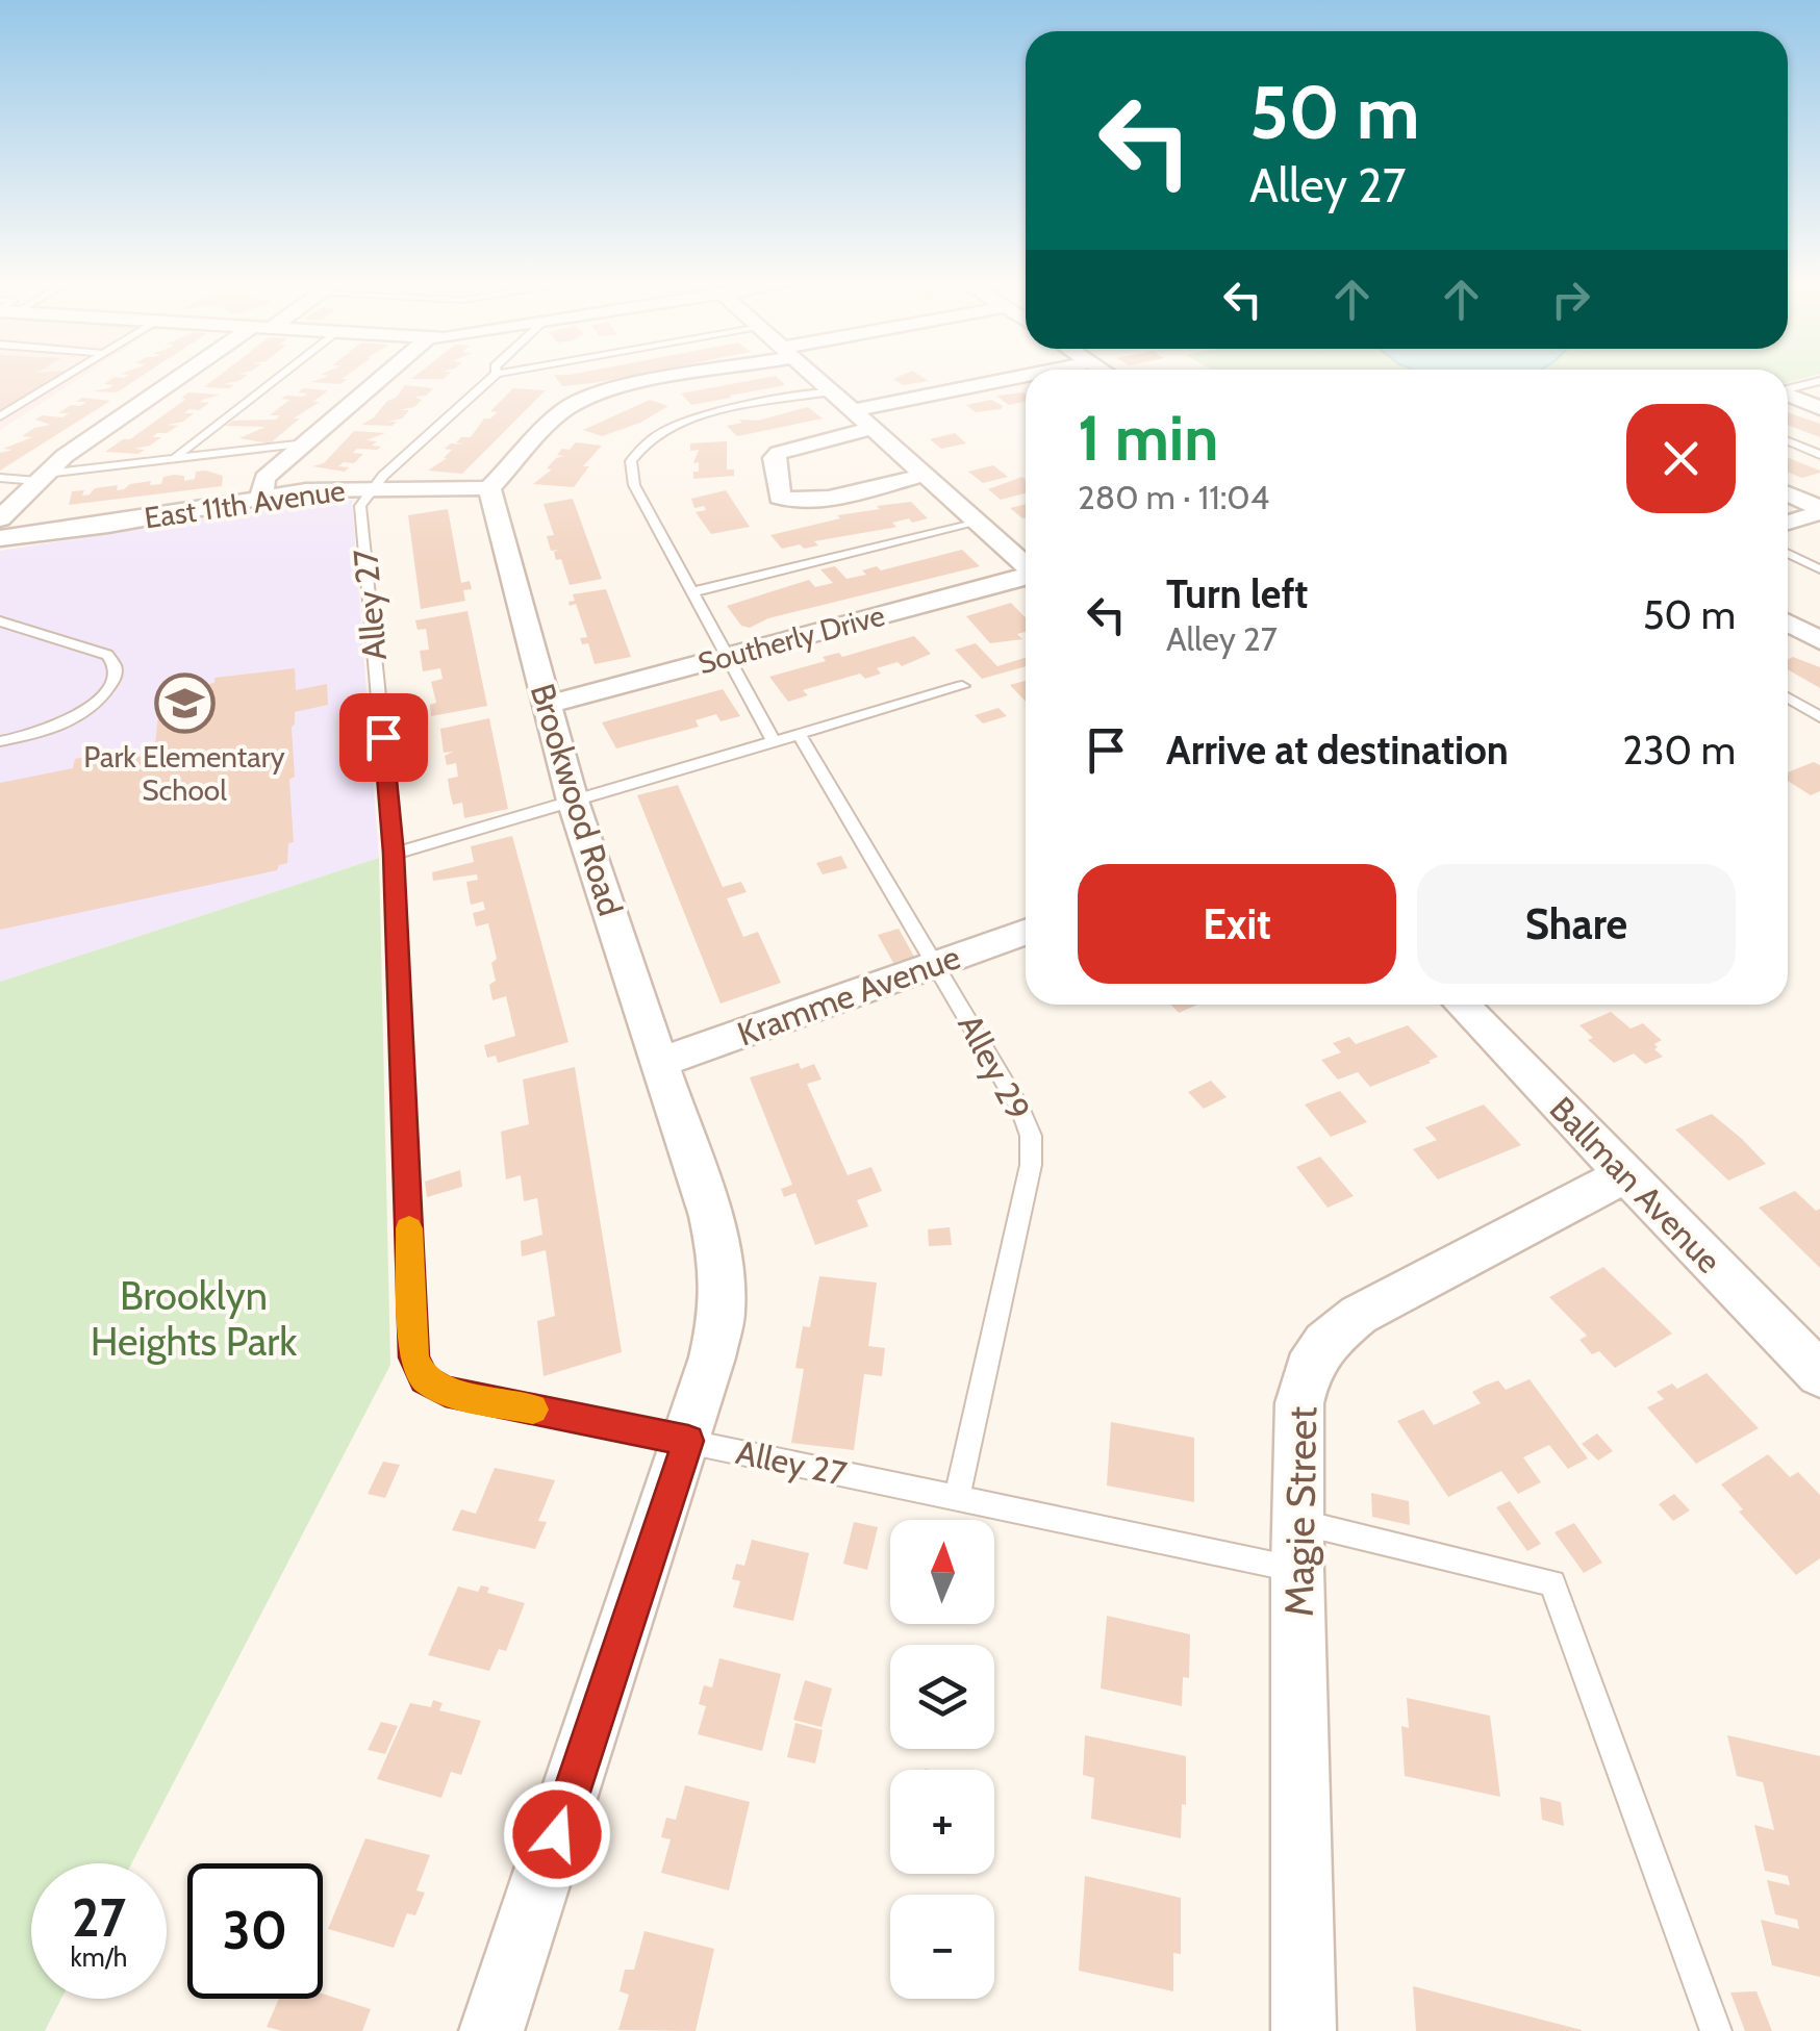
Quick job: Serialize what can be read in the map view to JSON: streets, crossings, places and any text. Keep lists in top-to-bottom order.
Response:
{
  "streets": {
    "street": [
      "East 11th Avenue",
      "Southerly Drive",
      "Brookwood Road",
      "Kramme Avenue",
      "Ballman Avenue",
      "Magie Street"
    ],
    "lane": ["Alley 27", "Alley 29"]
  },
  "crossings": [
    ["East 11th Avenue", "Alley 27"],
    ["East 11th Avenue", "Brookwood Road"],
    ["Alley 27", "Brookwood Road"],
    ["Alley 27", "Alley 29"],
    ["Alley 27", "Magie Street"],
    ["Southerly Drive", "Brookwood Road"],
    ["Brookwood Road", "Kramme Avenue"],
    ["Kramme Avenue", "Alley 29"],
    ["Ballman Avenue", "Magie Street"]
  ],
  "parks": ["Brooklyn Heights Park"],
  "places": {
    "school or university": ["Park Elementary School"]
  },
  "north": "top",
  "page": {
    "turn": ["50 m", "Alley 27"],
    "heading": ["1 min", "280 m · 11:04"],
    "list": [
      {
        "name": "Turn left",
        "note": "Alley 27",
        "value": "50 m"
      },
      {
        "name": "Arrive at destination",
        "value": "230 m"
      }
    ],
    "buttons": ["Exit", "Share"],
    "map_buttons": ["+", "−"],
    "speed": "27 km/h",
    "limit": "30"
  }
}
